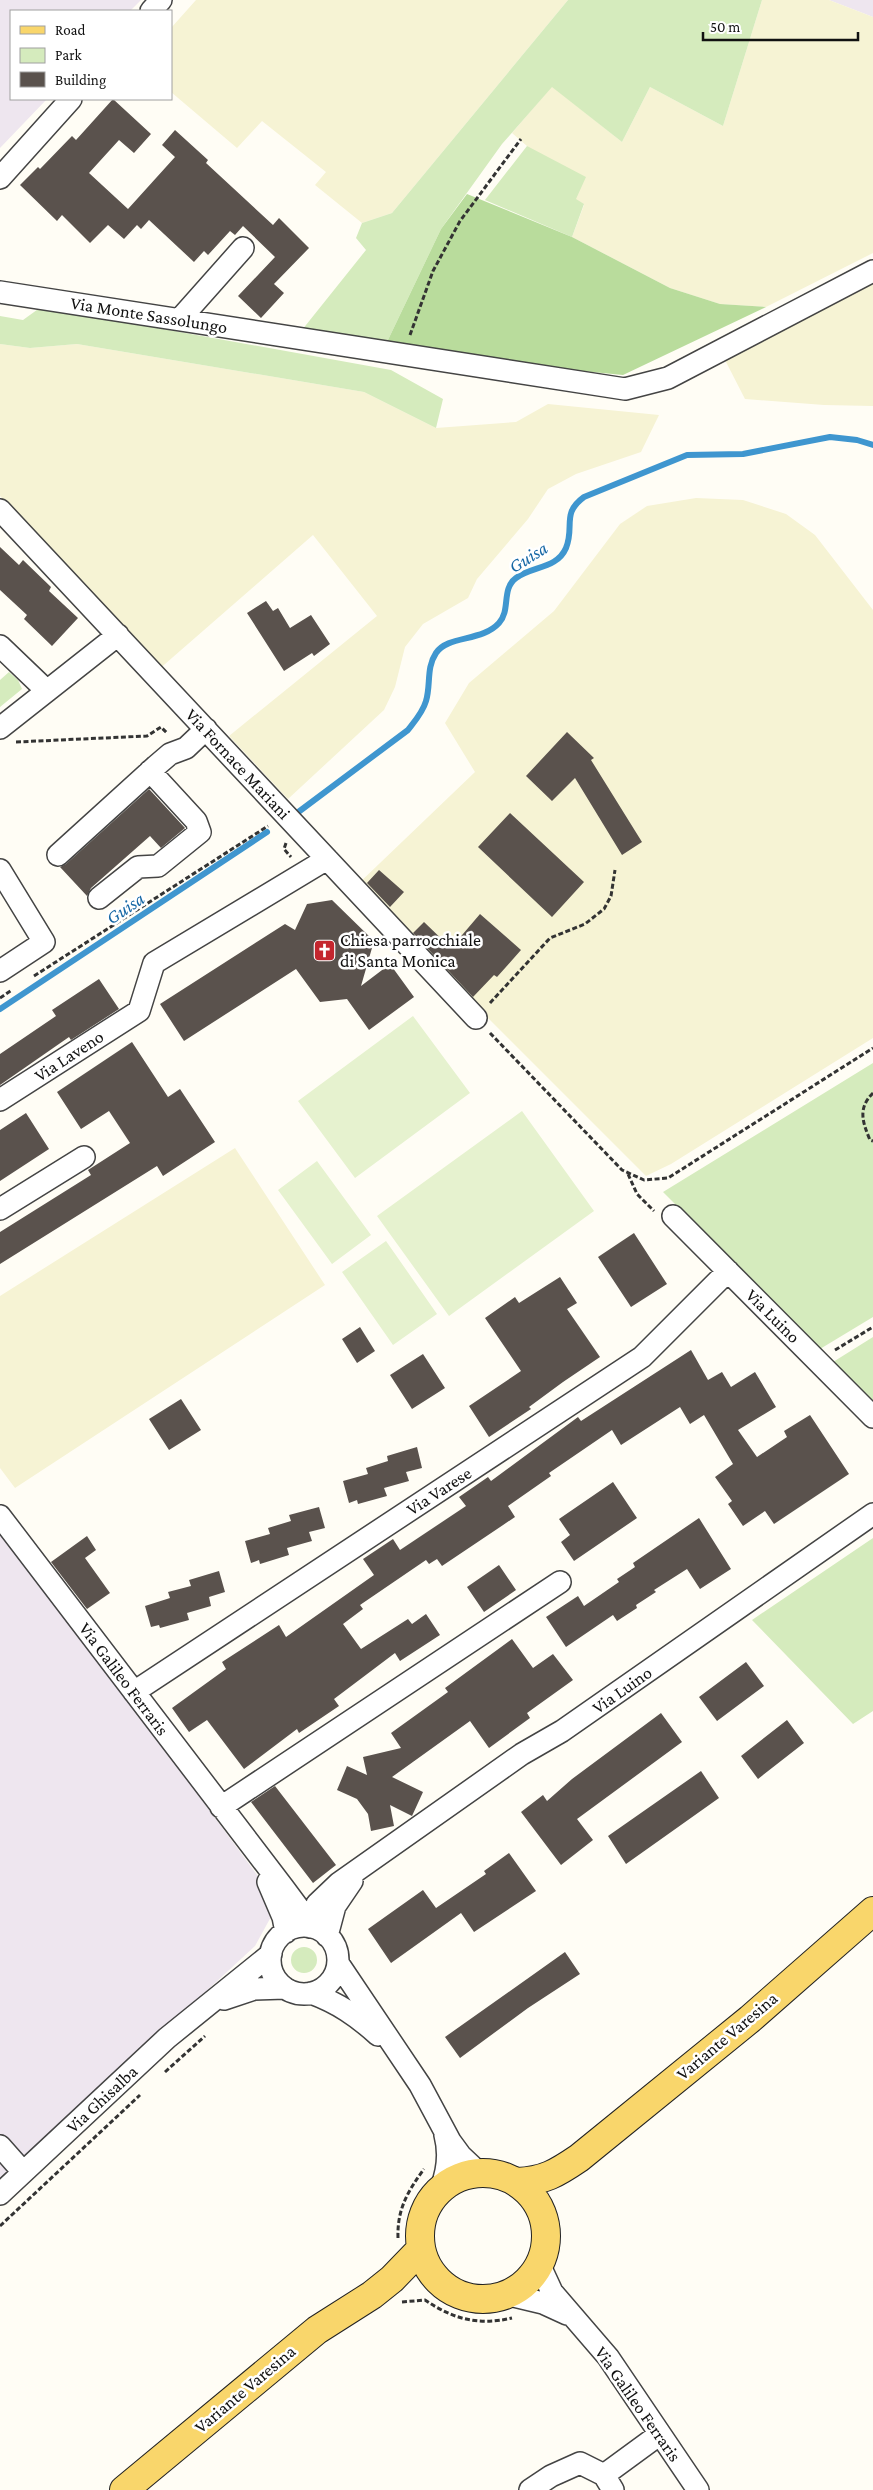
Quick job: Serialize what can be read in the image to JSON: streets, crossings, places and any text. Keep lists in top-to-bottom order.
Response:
{
  "streets": {
    "main road": ["Variante Varesina"],
    "street": [
      "Via Monte Sassolungo",
      "Via Fornace Mariani",
      "Via Laveno",
      "Via Luino",
      "Via Varese",
      "Via Galileo Ferraris",
      "Via Ghisalba"
    ]
  },
  "crossings": [
    ["Via Fornace Mariani", "Via Laveno"],
    ["Via Luino", "Via Varese"],
    ["Via Luino", "Via Galileo Ferraris"],
    ["Via Luino", "Via Ghisalba"],
    ["Via Varese", "Via Galileo Ferraris"],
    ["Via Galileo Ferraris", "Variante Varesina"],
    ["Via Galileo Ferraris", "Via Ghisalba"]
  ],
  "water": ["Guisa"],
  "places": {
    "church": ["Chiesa parrocchiale di Santa Monica"]
  },
  "legend": ["Road", "Park", "Building"],
  "scale_bar": "50 m"
}
